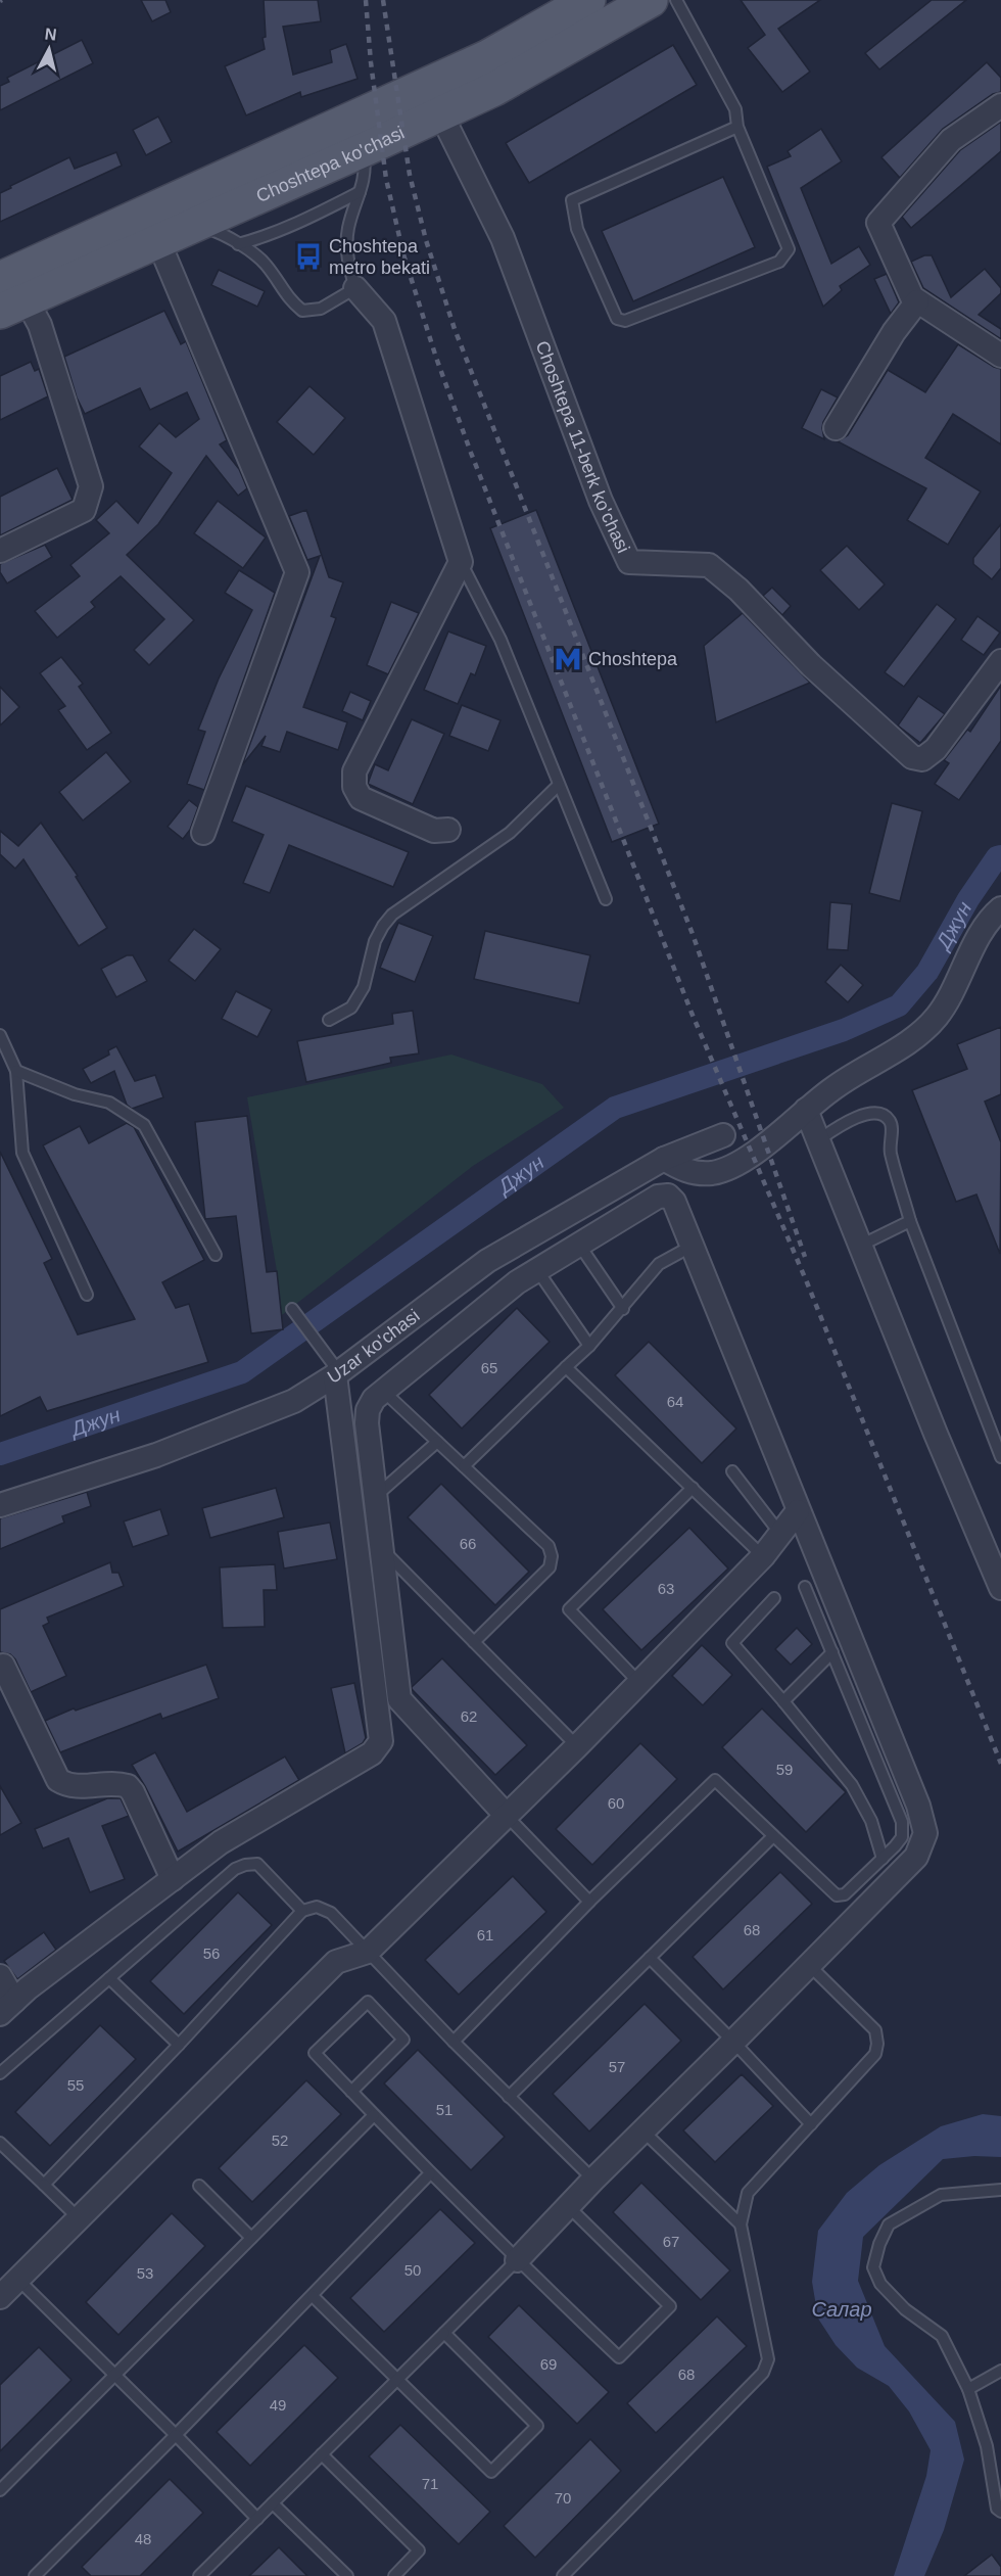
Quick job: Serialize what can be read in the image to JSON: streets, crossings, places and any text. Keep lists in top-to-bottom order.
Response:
{
  "streets": {
    "main road": ["Choshtepa ko'chasi"],
    "street": ["Choshtepa 11-berk ko'chasi", "Uzar ko'chasi"]
  },
  "crossings": [
    ["Choshtepa ko'chasi", "Choshtepa 11-berk ko'chasi"]
  ],
  "water": ["Джун", "Салар"],
  "places": {
    "bus stop": ["Choshtepa metro bekati"],
    "metro station": ["Choshtepa"]
  },
  "house_numbers": [
    "65",
    "64",
    "66",
    "63",
    "62",
    "59",
    "60",
    "68",
    "61",
    "56",
    "57",
    "55",
    "51",
    "52",
    "67",
    "50",
    "53",
    "69",
    "68",
    "49",
    "71",
    "70",
    "48"
  ],
  "north": "top"
}
